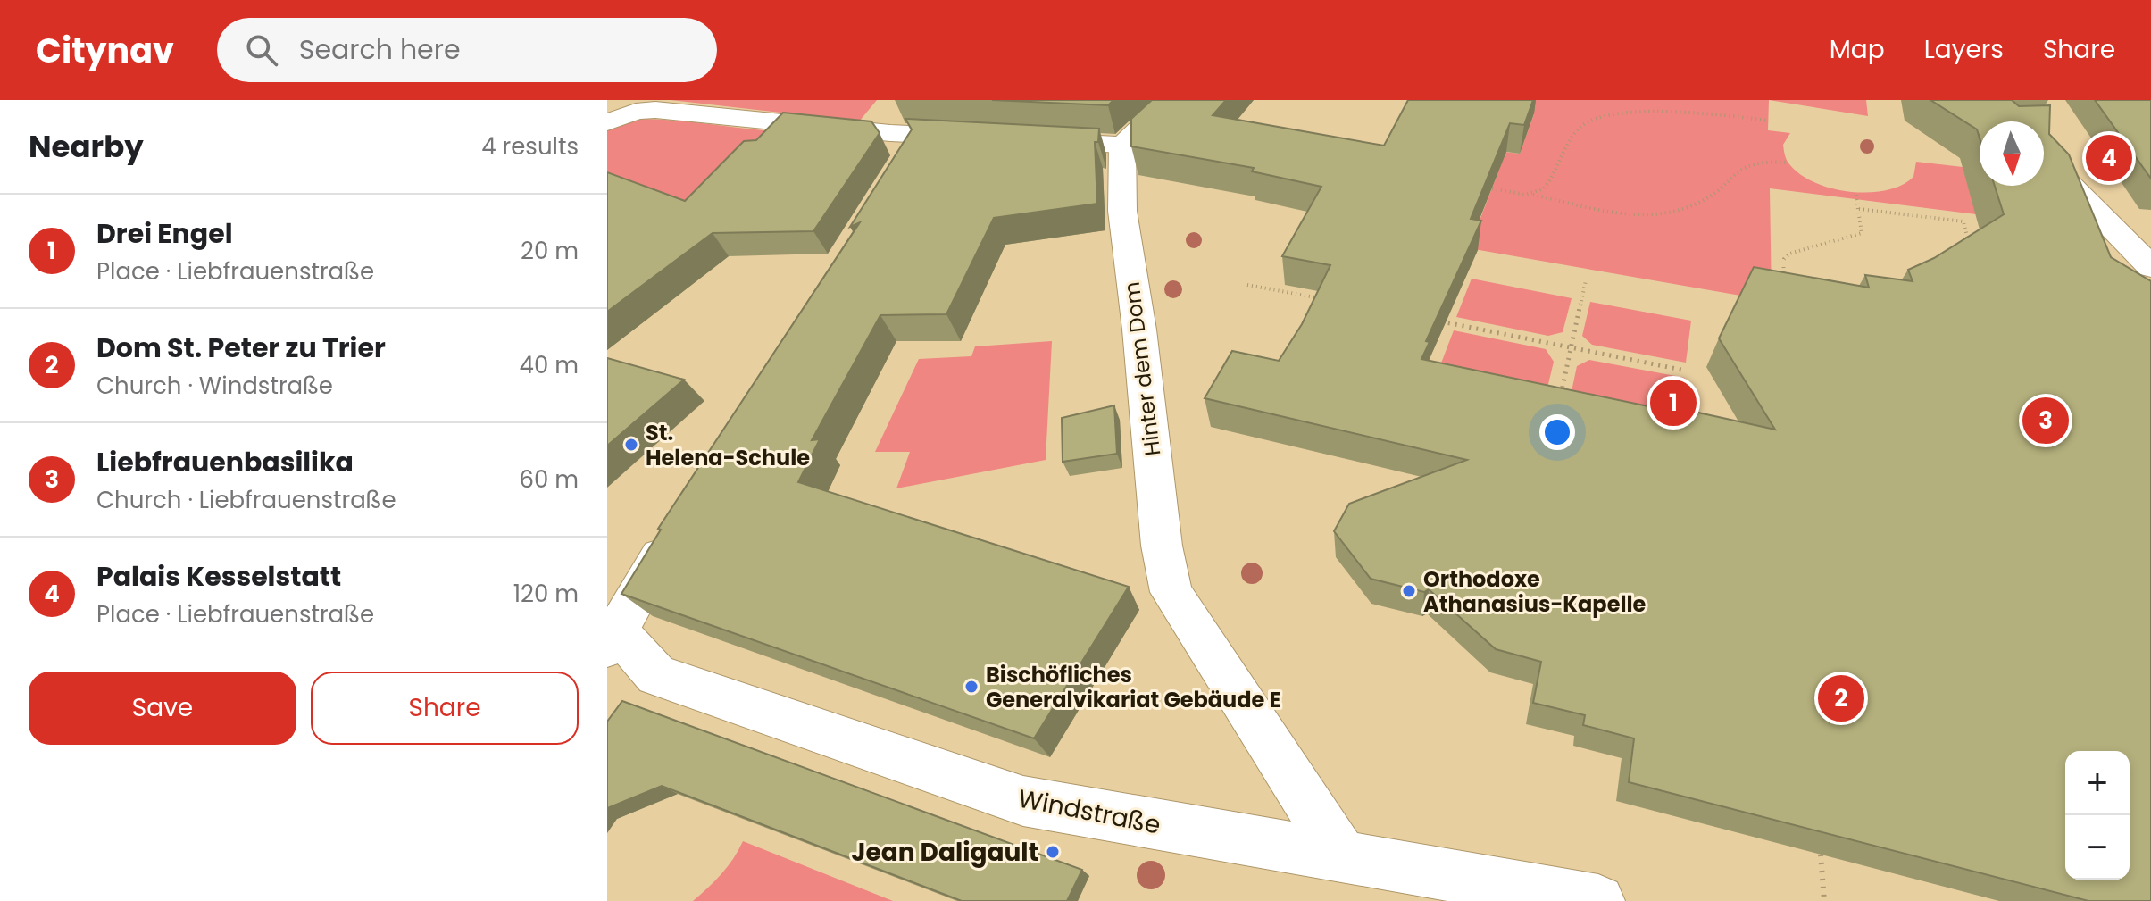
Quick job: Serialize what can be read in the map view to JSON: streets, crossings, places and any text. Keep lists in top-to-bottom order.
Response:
{
  "streets": {
    "street": ["Hinter dem Dom", "Windstraße"]
  },
  "crossings": [
    ["Hinter dem Dom", "Windstraße"]
  ],
  "places": [
    "St. Helena-Schule",
    "Orthodoxe Athanasius-Kapelle",
    "Bischöfliches Generalvikariat Gebäude E",
    "Jean Daligault"
  ],
  "north": "bottom",
  "page": {
    "header": "Citynav",
    "search": "Search here",
    "nav": ["Map", "Layers", "Share"],
    "heading": ["Nearby", "4 results"],
    "pins": [
      "4",
      "1",
      "3",
      "2"
    ],
    "list": [
      {
        "mark": "1",
        "name": "Drei Engel",
        "note": "Place · Liebfrauenstraße",
        "value": "20 m"
      },
      {
        "mark": "2",
        "name": "Dom St. Peter zu Trier",
        "note": "Church · Windstraße",
        "value": "40 m"
      },
      {
        "mark": "3",
        "name": "Liebfrauenbasilika",
        "note": "Church · Liebfrauenstraße",
        "value": "60 m"
      },
      {
        "mark": "4",
        "name": "Palais Kesselstatt",
        "note": "Place · Liebfrauenstraße",
        "value": "120 m"
      }
    ],
    "buttons": ["Save", "Share"],
    "map_buttons": ["+", "−"]
  }
}
